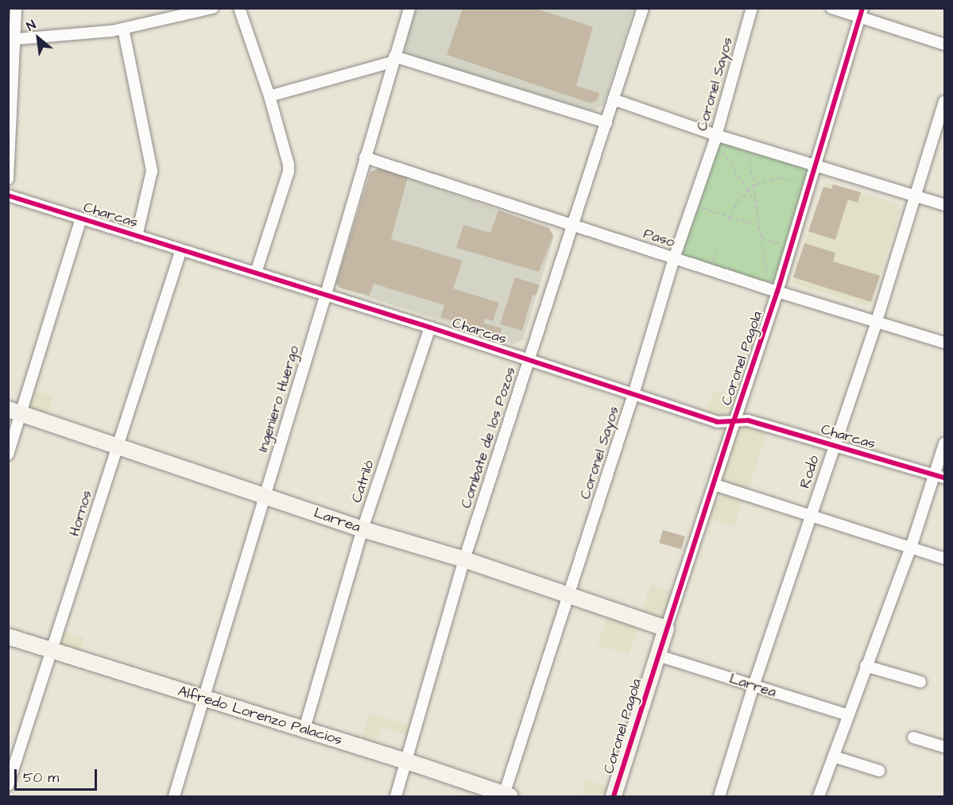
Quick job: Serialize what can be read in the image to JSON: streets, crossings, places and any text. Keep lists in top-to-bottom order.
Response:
{
  "streets": {
    "street": [
      "Coronel Sayos",
      "Charcas",
      "Paso",
      "Coronel Pagola",
      "Ingeniero Huergo",
      "Combate de los Pozos",
      "Rodó",
      "Catriló",
      "Hornos",
      "Larrea",
      "Alfredo Lorenzo Palacios"
    ]
  },
  "crossings": [
    ["Coronel Sayos", "Charcas"],
    ["Coronel Sayos", "Paso"],
    ["Coronel Sayos", "Larrea"],
    ["Coronel Sayos", "Alfredo Lorenzo Palacios"],
    ["Charcas", "Coronel Pagola"],
    ["Charcas", "Ingeniero Huergo"],
    ["Charcas", "Combate de los Pozos"],
    ["Charcas", "Rodó"],
    ["Charcas", "Catriló"],
    ["Charcas", "Hornos"],
    ["Paso", "Coronel Pagola"],
    ["Paso", "Ingeniero Huergo"],
    ["Paso", "Combate de los Pozos"],
    ["Paso", "Rodó"],
    ["Coronel Pagola", "Larrea"],
    ["Ingeniero Huergo", "Larrea"],
    ["Ingeniero Huergo", "Alfredo Lorenzo Palacios"],
    ["Combate de los Pozos", "Larrea"],
    ["Combate de los Pozos", "Alfredo Lorenzo Palacios"],
    ["Rodó", "Larrea"],
    ["Catriló", "Larrea"],
    ["Catriló", "Alfredo Lorenzo Palacios"],
    ["Hornos", "Larrea"],
    ["Hornos", "Alfredo Lorenzo Palacios"]
  ],
  "scale_bar": "50 m",
  "north": "top left"
}
